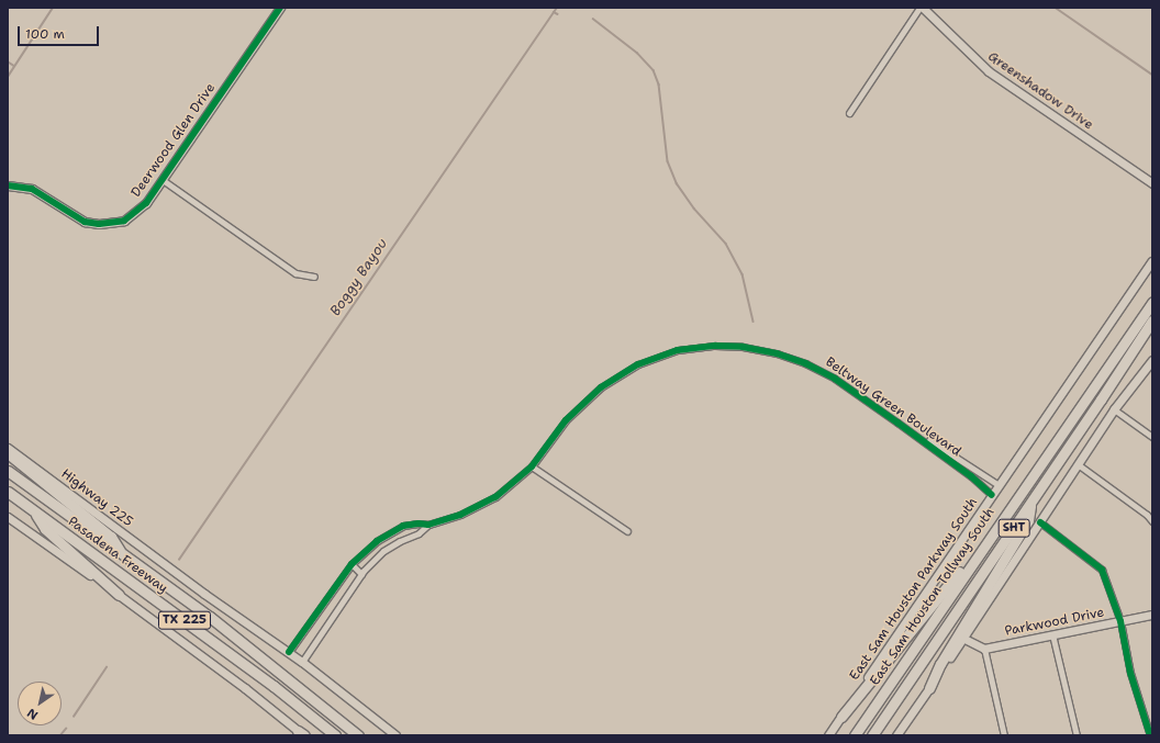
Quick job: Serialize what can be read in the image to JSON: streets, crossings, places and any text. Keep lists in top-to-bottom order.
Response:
{
  "streets": {
    "highway": [
      "SHT",
      "Pasadena Freeway",
      "East Sam Houston Tollway South",
      "TX 225"
    ],
    "main road": [
      "Greenshadow Drive",
      "Deerwood Glen Drive",
      "Highway 225",
      "East Sam Houston Parkway South",
      "Parkwood Drive"
    ],
    "street": ["Beltway Green Boulevard"]
  },
  "crossings": [
    ["Beltway Green Boulevard", "Highway 225"],
    ["Beltway Green Boulevard", "East Sam Houston Parkway South"],
    ["Pasadena Freeway", "TX 225"]
  ],
  "water": ["Boggy Bayou"],
  "scale_bar": "100 m",
  "north": "bottom left"
}
